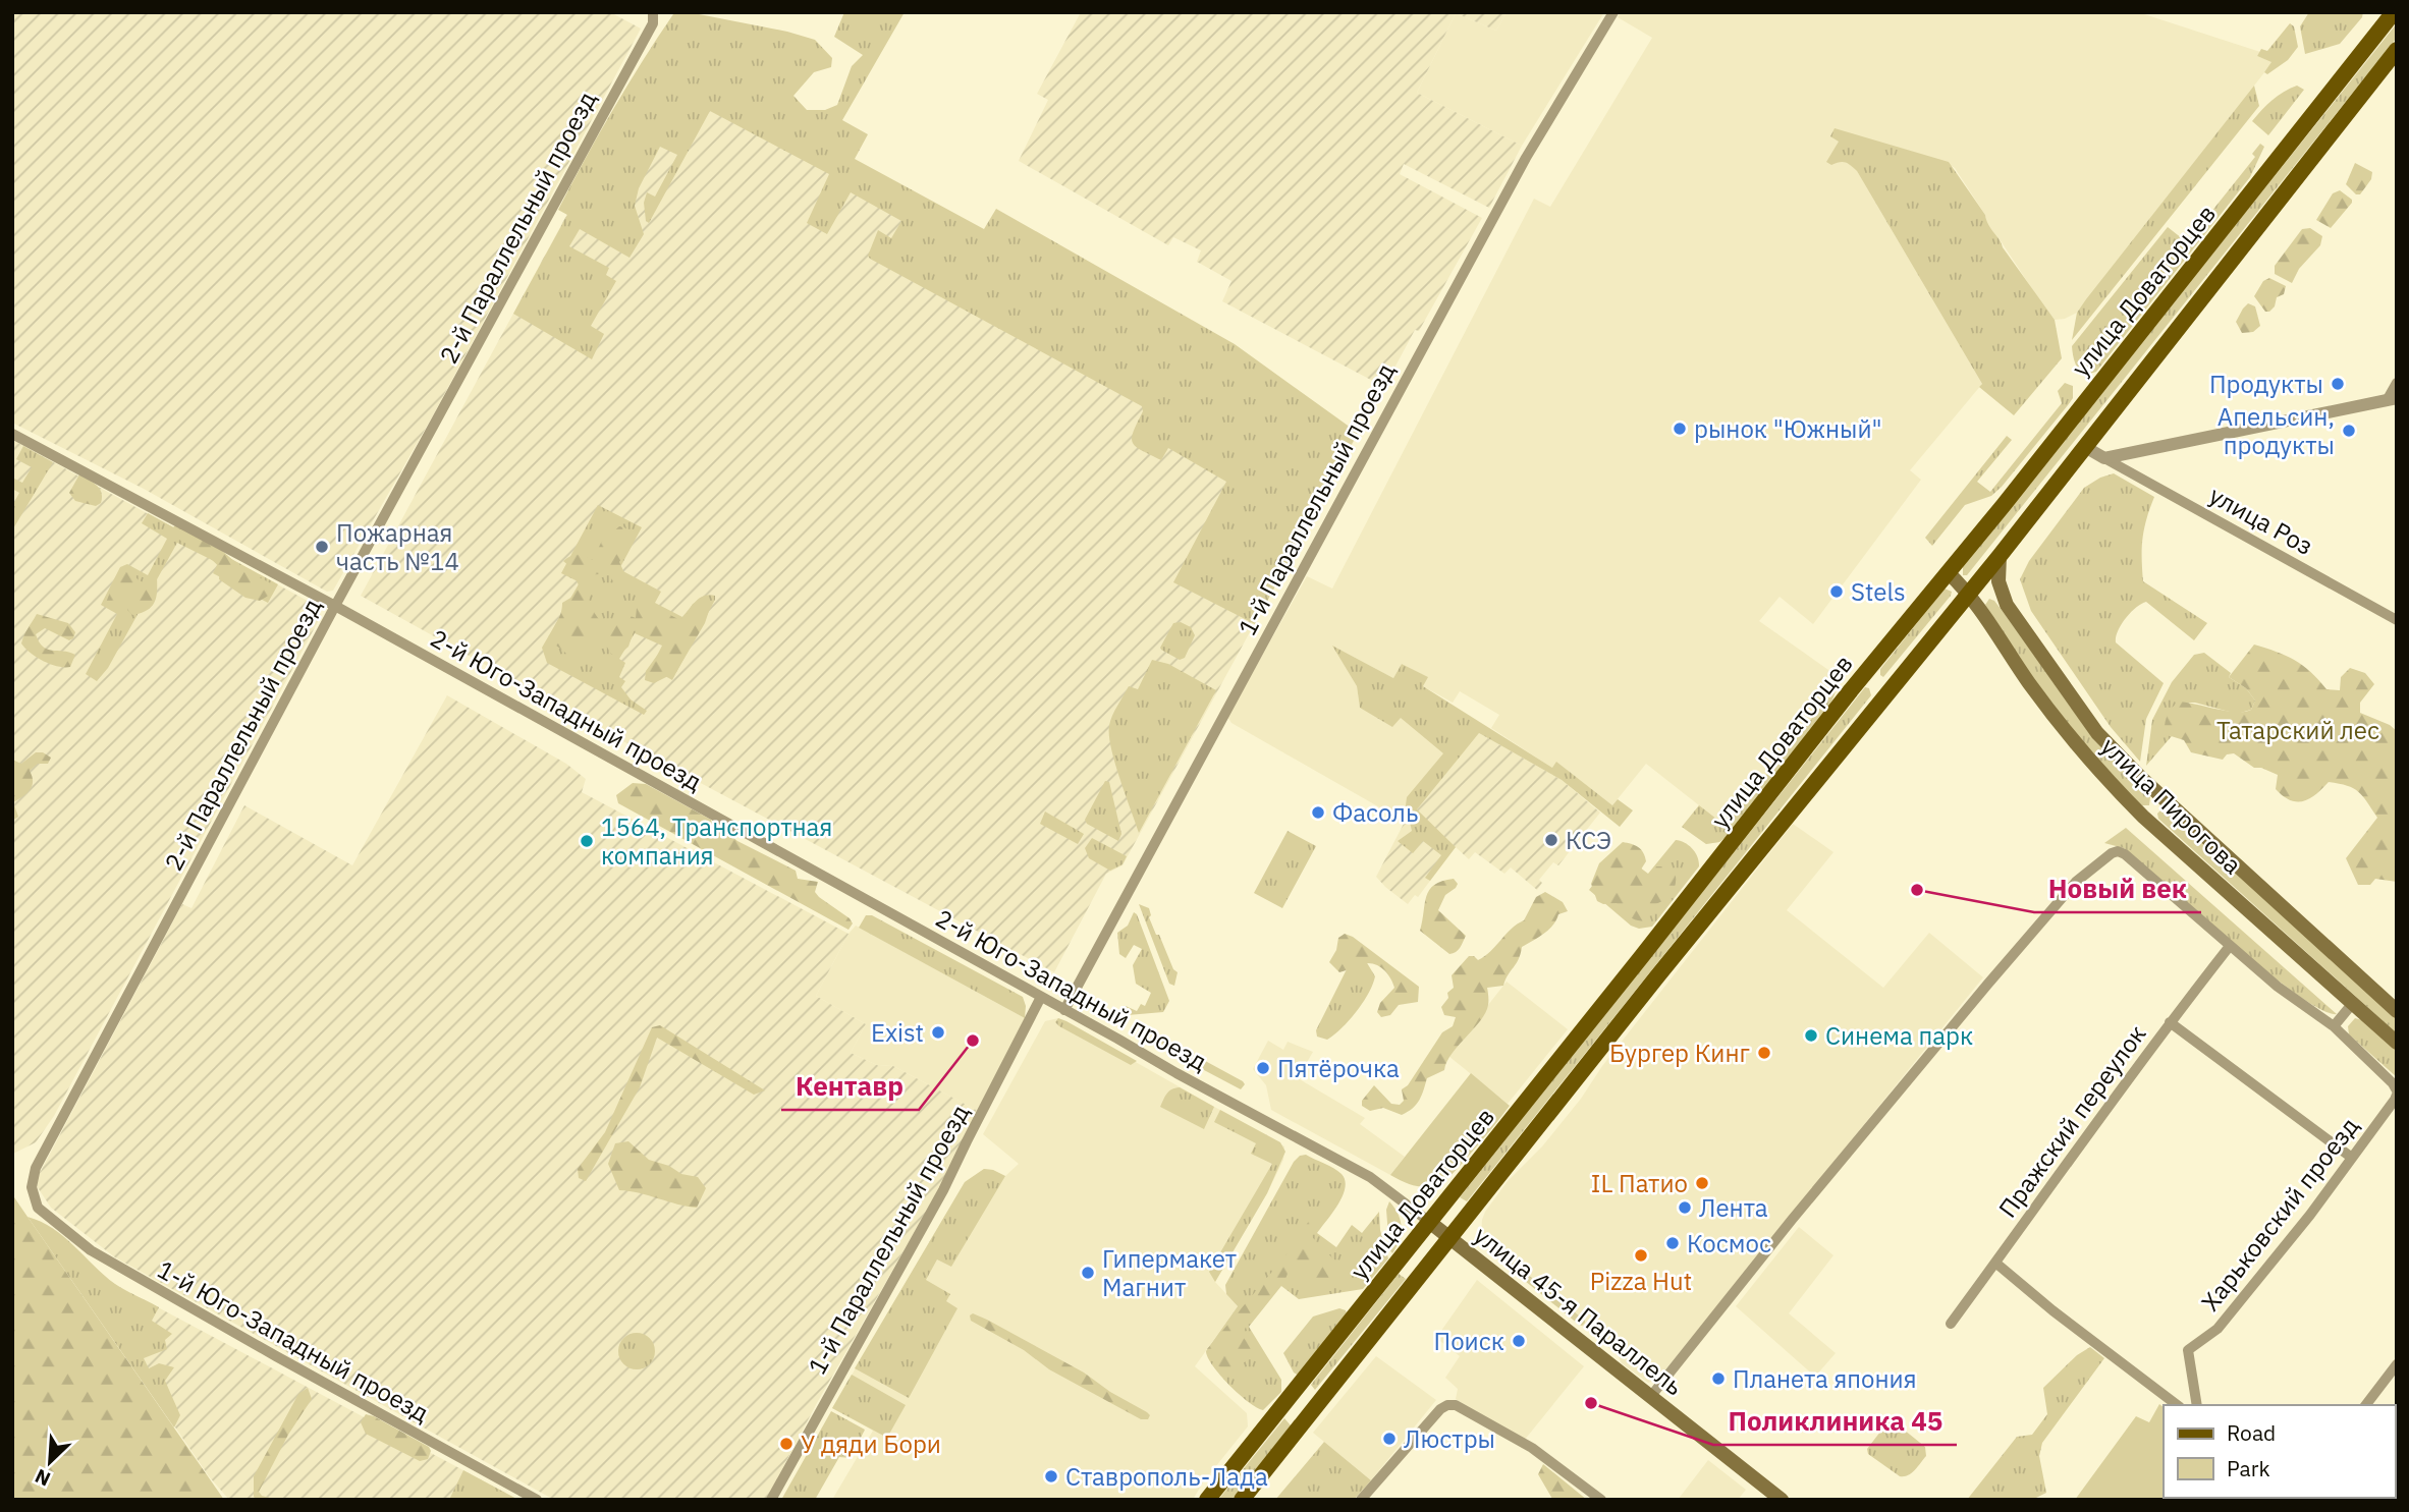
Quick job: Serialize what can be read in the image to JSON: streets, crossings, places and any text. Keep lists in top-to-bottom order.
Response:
{
  "streets": {
    "main road": ["улица Доваторцев", "улица Пирогова", "улица 45-я Параллель"],
    "street": [
      "2-й Параллельный проезд",
      "1-й Параллельный проезд",
      "улица Роз",
      "2-й Юго-Западный проезд",
      "Пражский переулок",
      "Харьковский проезд",
      "1-й Юго-Западный проезд"
    ]
  },
  "crossings": [
    ["2-й Параллельный проезд", "2-й Юго-Западный проезд"],
    ["2-й Параллельный проезд", "1-й Юго-Западный проезд"],
    ["улица Доваторцев", "2-й Юго-Западный проезд"],
    ["улица Доваторцев", "улица Пирогова"],
    ["улица Доваторцев", "улица 45-я Параллель"],
    ["1-й Параллельный проезд", "2-й Юго-Западный проезд"],
    ["2-й Юго-Западный проезд", "улица 45-я Параллель"]
  ],
  "parks": ["Татарский лес"],
  "places": [
    "Продукты",
    "рынок \"Южный\"",
    "Апельсин, продукты",
    "Пожарная часть №14",
    "Stels",
    "Фасоль",
    "КСЭ",
    "1564, Транспортная компания",
    "Новый век",
    "Exist",
    "Синема парк",
    "Кентавр",
    "Бургер Кинг",
    "Пятёрочка",
    "IL Патио",
    "Лента",
    "Космос",
    "Pizza Hut",
    "Гипермакет Магнит",
    "Поиск",
    "Планета япония",
    "Поликлиника 45",
    "Люстры",
    "У дяди Бори",
    "Ставрополь-Лада"
  ],
  "legend": ["Road", "Park"],
  "north": "bottom left"
}
